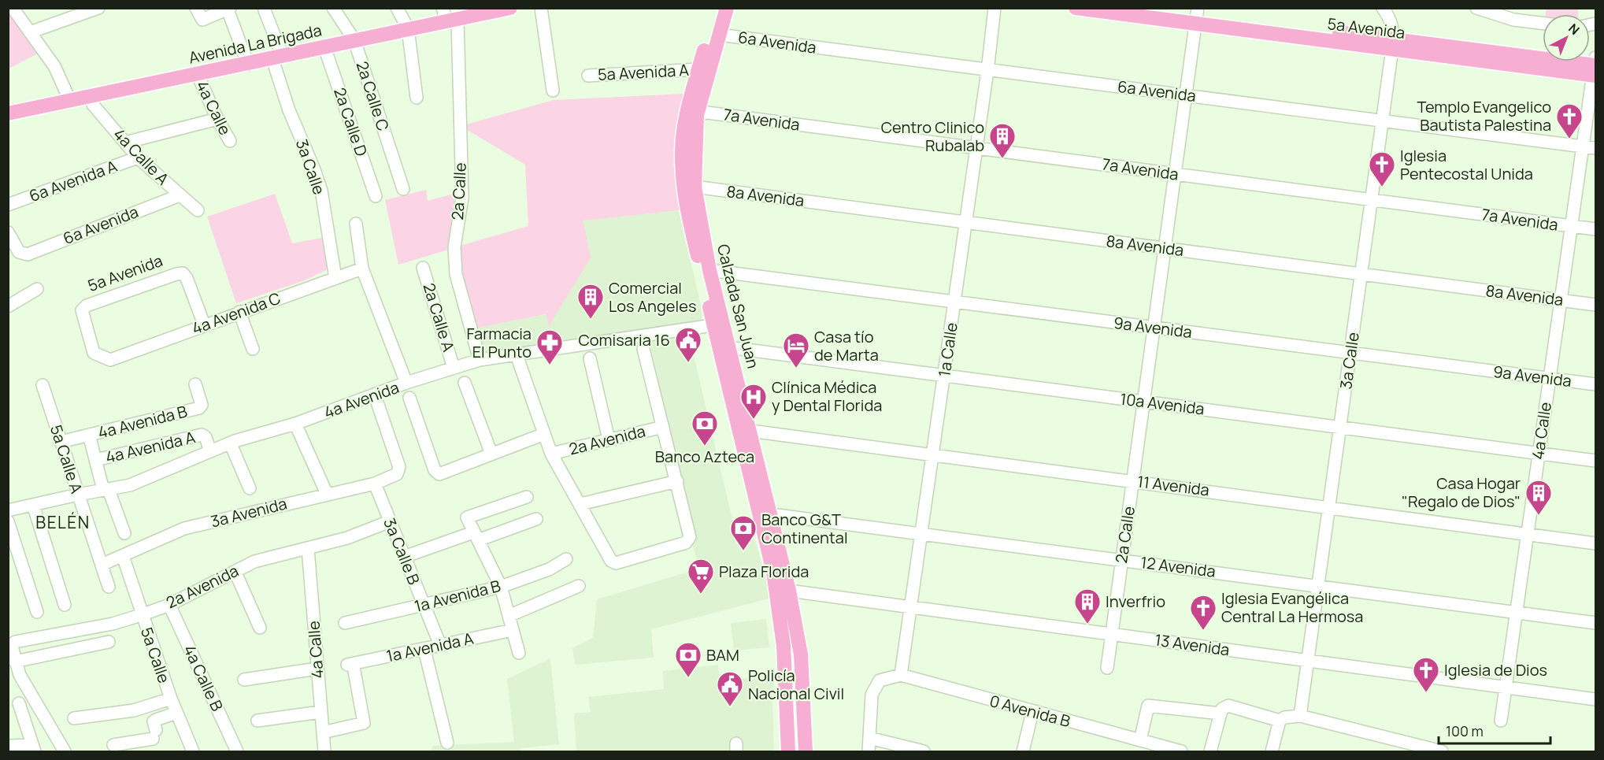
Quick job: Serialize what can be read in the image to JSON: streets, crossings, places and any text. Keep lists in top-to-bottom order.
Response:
{
  "streets": {
    "main road": ["5a Avenida", "Avenida La Brigada", "Calzada San Juan"],
    "street": [
      "6a Avenida",
      "5a Avenida A",
      "2a Calle C",
      "4a Calle",
      "7a Avenida",
      "2a Calle D",
      "4a Calle A",
      "3a Calle",
      "6a Avenida A",
      "2a Calle",
      "8a Avenida",
      "4a Avenida C",
      "2a Calle A",
      "9a Avenida",
      "1a Calle",
      "4a Avenida",
      "10a Avenida",
      "4a Avenida B",
      "2a Avenida",
      "4a Avenida A",
      "5a Calle A",
      "11 Avenida",
      "3a Avenida",
      "3a Calle B",
      "12 Avenida",
      "1a Avenida B",
      "13 Avenida",
      "1a Avenida A",
      "5a Calle",
      "4a Calle B",
      "0 Avenida B"
    ]
  },
  "crossings": [
    ["5a Avenida", "4a Calle"],
    ["5a Avenida", "3a Calle"],
    ["5a Avenida", "2a Calle"],
    ["5a Avenida", "4a Avenida C"],
    ["6a Avenida", "4a Calle"],
    ["6a Avenida", "4a Calle A"],
    ["6a Avenida", "3a Calle"],
    ["6a Avenida", "2a Calle"],
    ["6a Avenida", "Calzada San Juan"],
    ["6a Avenida", "1a Calle"],
    ["Avenida La Brigada", "2a Calle C"],
    ["Avenida La Brigada", "4a Calle"],
    ["Avenida La Brigada", "2a Calle D"],
    ["Avenida La Brigada", "4a Calle A"],
    ["Avenida La Brigada", "3a Calle"],
    ["Avenida La Brigada", "2a Calle"],
    ["5a Avenida A", "Calzada San Juan"],
    ["4a Calle", "7a Avenida"],
    ["4a Calle", "8a Avenida"],
    ["4a Calle", "9a Avenida"],
    ["4a Calle", "10a Avenida"],
    ["4a Calle", "2a Avenida"],
    ["4a Calle", "11 Avenida"],
    ["4a Calle", "12 Avenida"],
    ["4a Calle", "13 Avenida"],
    ["4a Calle", "1a Avenida A"],
    ["7a Avenida", "3a Calle"],
    ["7a Avenida", "2a Calle"],
    ["7a Avenida", "Calzada San Juan"],
    ["7a Avenida", "1a Calle"],
    ["4a Calle A", "6a Avenida A"],
    ["3a Calle", "8a Avenida"],
    ["3a Calle", "4a Avenida C"],
    ["3a Calle", "9a Avenida"],
    ["3a Calle", "10a Avenida"],
    ["3a Calle", "11 Avenida"],
    ["3a Calle", "12 Avenida"],
    ["3a Calle", "13 Avenida"],
    ["2a Calle", "8a Avenida"],
    ["2a Calle", "9a Avenida"],
    ["2a Calle", "4a Avenida"],
    ["2a Calle", "10a Avenida"],
    ["2a Calle", "11 Avenida"],
    ["2a Calle", "12 Avenida"],
    ["2a Calle", "13 Avenida"],
    ["8a Avenida", "Calzada San Juan"],
    ["8a Avenida", "1a Calle"],
    ["Calzada San Juan", "9a Avenida"],
    ["Calzada San Juan", "4a Avenida"],
    ["Calzada San Juan", "10a Avenida"],
    ["Calzada San Juan", "11 Avenida"],
    ["Calzada San Juan", "12 Avenida"],
    ["Calzada San Juan", "13 Avenida"],
    ["2a Calle A", "4a Avenida"],
    ["9a Avenida", "1a Calle"],
    ["1a Calle", "10a Avenida"],
    ["1a Calle", "11 Avenida"],
    ["1a Calle", "12 Avenida"],
    ["1a Calle", "13 Avenida"],
    ["1a Calle", "0 Avenida B"],
    ["4a Avenida", "4a Avenida A"],
    ["4a Avenida", "5a Calle A"],
    ["4a Avenida", "3a Avenida"],
    ["4a Avenida B", "5a Calle A"],
    ["2a Avenida", "3a Calle B"],
    ["2a Avenida", "5a Calle"],
    ["2a Avenida", "4a Calle B"],
    ["5a Calle A", "3a Avenida"],
    ["3a Avenida", "3a Calle B"],
    ["3a Avenida", "5a Calle"],
    ["3a Calle B", "1a Avenida B"],
    ["3a Calle B", "1a Avenida A"]
  ],
  "districts": ["BELÉN"],
  "places": {
    "church": [
      "Templo Evangelico Bautista Palestina",
      "Iglesia Pentecostal Unida",
      "Iglesia Evangélica Central La Hermosa",
      "Iglesia de Dios"
    ],
    "building": [
      "Centro Clinico Rubalab",
      "Comercial Los Angeles",
      "Casa Hogar \"Regalo de Dios\"",
      "Inverfrio"
    ],
    "public building": ["Comisaria 16", "Policía Nacional Civil"],
    "pharmacy": ["Farmacia El Punto"],
    "hotel": ["Casa tío de Marta"],
    "hospital": ["Clínica Médica y Dental Florida"],
    "bank": ["Banco Azteca", "Banco G&T Continental", "BAM"],
    "supermarket": ["Plaza Florida"]
  },
  "scale_bar": "100 m",
  "north": "top right"
}
